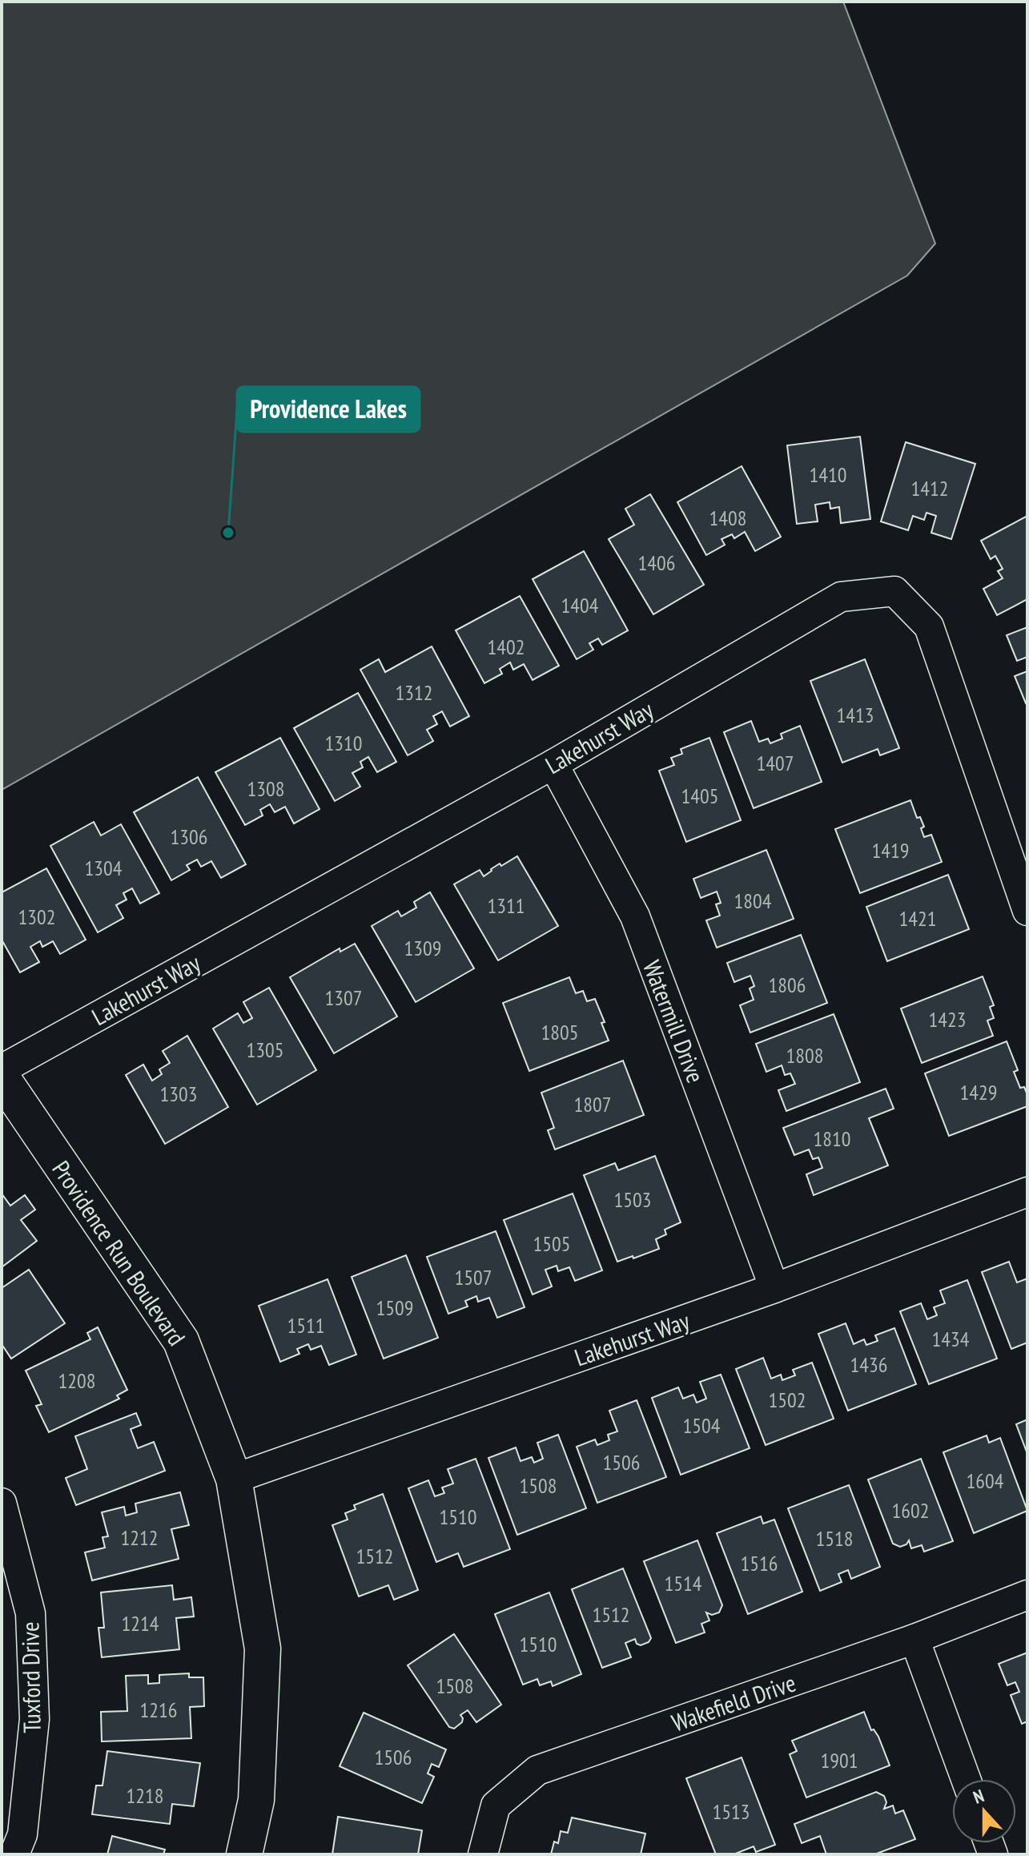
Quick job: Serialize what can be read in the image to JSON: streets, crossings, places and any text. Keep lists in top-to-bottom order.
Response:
{
  "streets": {
    "street": [
      "Lakehurst Way",
      "Watermill Drive",
      "Providence Run Boulevard",
      "Tuxford Drive",
      "Wakefield Drive"
    ]
  },
  "crossings": [
    ["Lakehurst Way", "Watermill Drive"],
    ["Lakehurst Way", "Providence Run Boulevard"]
  ],
  "places": ["Providence Lakes"],
  "house_numbers": [
    "1410",
    "1412",
    "1408",
    "1406",
    "1404",
    "1402",
    "1312",
    "1413",
    "1310",
    "1407",
    "1308",
    "1405",
    "1306",
    "1419",
    "1304",
    "1804",
    "1311",
    "1302",
    "1421",
    "1309",
    "1806",
    "1307",
    "1423",
    "1805",
    "1305",
    "1808",
    "1429",
    "1303",
    "1807",
    "1810",
    "1503",
    "1505",
    "1507",
    "1509",
    "1511",
    "1434",
    "1436",
    "1208",
    "1502",
    "1504",
    "1506",
    "1604",
    "1508",
    "1602",
    "1510",
    "1212",
    "1518",
    "1512",
    "1516",
    "1514",
    "1512",
    "1214",
    "1510",
    "1508",
    "1216",
    "1506",
    "1901",
    "1218",
    "1513"
  ],
  "north": "top"
}
